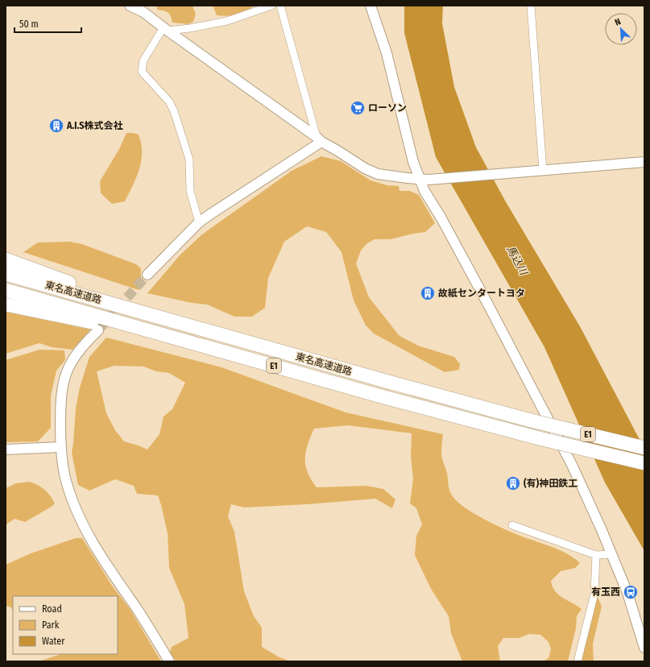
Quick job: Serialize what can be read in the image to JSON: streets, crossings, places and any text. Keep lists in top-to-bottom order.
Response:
{
  "streets": {
    "highway": ["東名高速道路", "E1"]
  },
  "water": ["馬込川"],
  "places": {
    "supermarket": ["ローソン"],
    "building": ["A.I.S株式会社", "故紙センタートヨタ", "(有)神田鉄工"],
    "bus stop": ["有玉西"]
  },
  "legend": ["Road", "Park", "Water"],
  "scale_bar": "50 m",
  "north": "top left"
}
